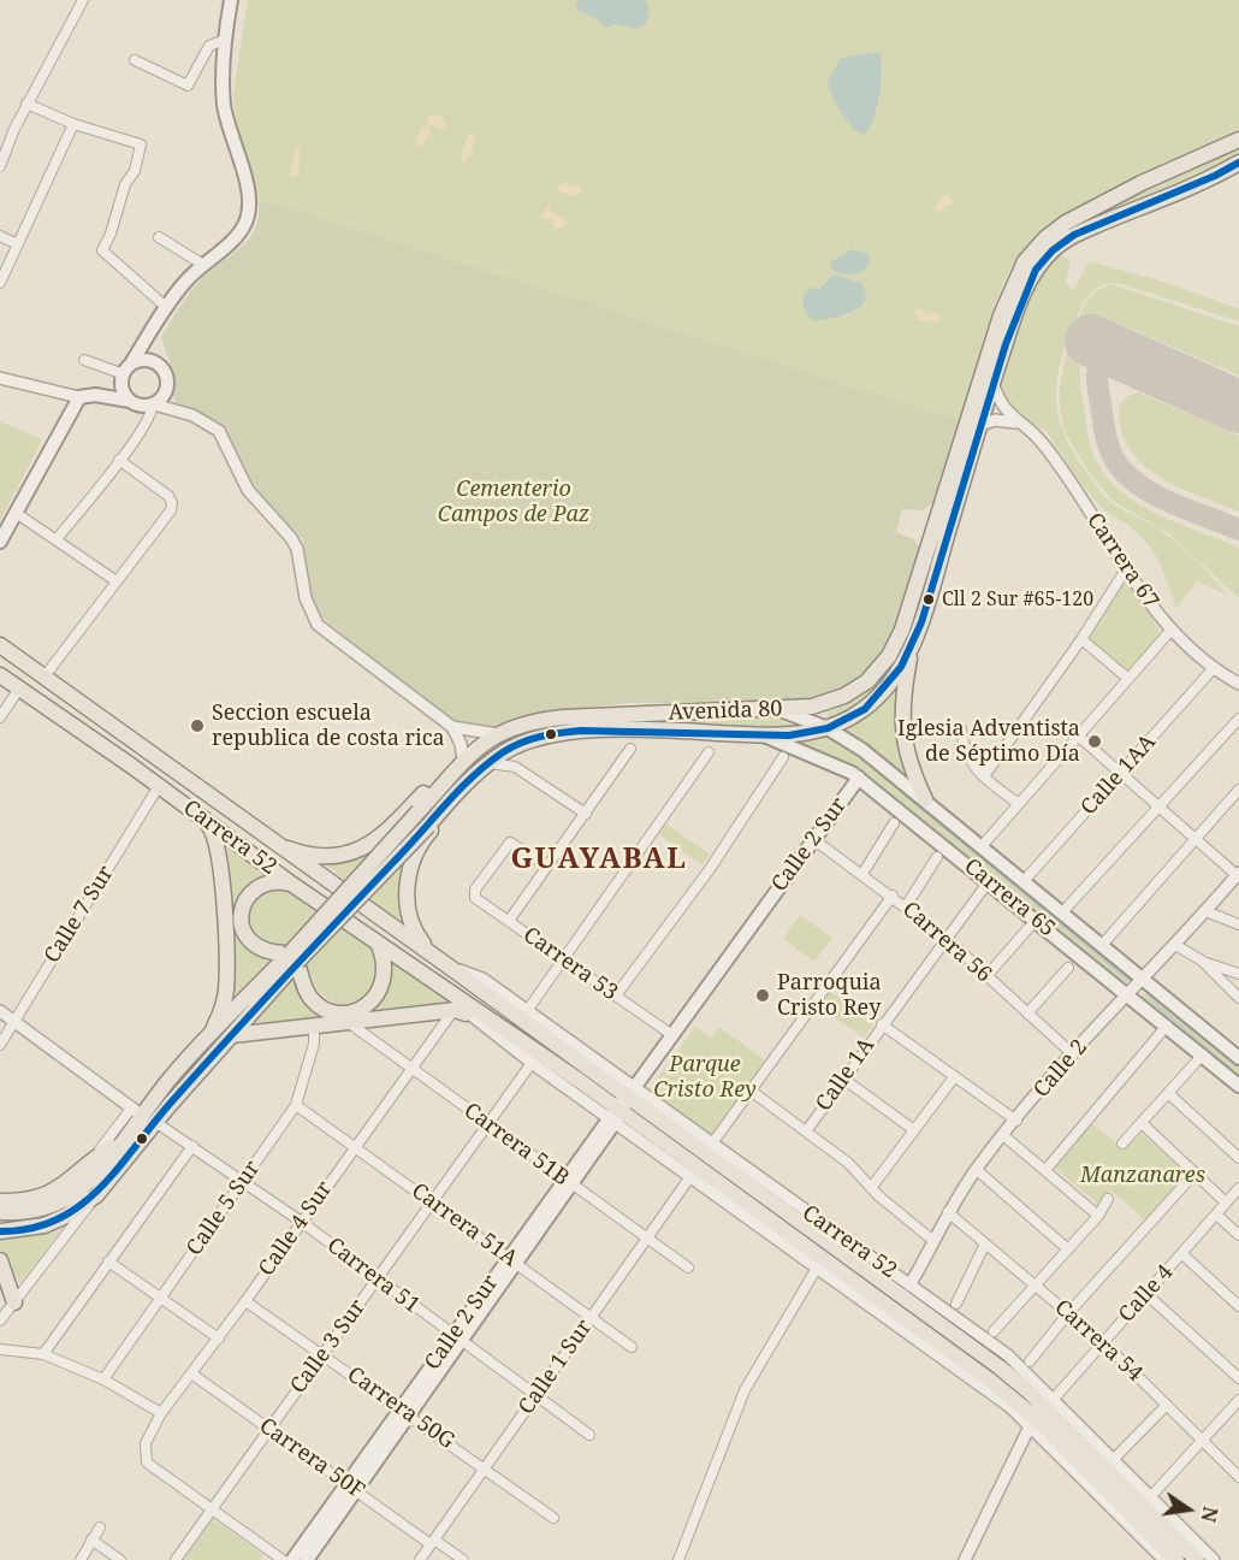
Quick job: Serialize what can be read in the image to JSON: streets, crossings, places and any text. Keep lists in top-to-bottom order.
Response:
{
  "streets": {
    "main road": [
      "Avenida 80",
      "Carrera 52",
      "Calle 2 Sur",
      "Carrera 65"
    ],
    "street": [
      "Carrera 67",
      "Calle 1AA",
      "Calle 7 Sur",
      "Carrera 56",
      "Carrera 53",
      "Calle 2",
      "Calle 1A",
      "Carrera 51B",
      "Calle 5 Sur",
      "Carrera 51A",
      "Calle 4 Sur",
      "Carrera 51",
      "Calle 4",
      "Carrera 54",
      "Calle 3 Sur",
      "Calle 1 Sur",
      "Carrera 50G",
      "Carrera 50F"
    ]
  },
  "crossings": [
    ["Carrera 67", "Avenida 80"],
    ["Carrera 67", "Calle 1AA"],
    ["Avenida 80", "Carrera 65"],
    ["Avenida 80", "Carrera 51"],
    ["Calle 1AA", "Carrera 65"],
    ["Carrera 52", "Calle 2 Sur"],
    ["Carrera 52", "Calle 7 Sur"],
    ["Carrera 52", "Calle 2"],
    ["Carrera 52", "Calle 4 Sur"],
    ["Carrera 52", "Calle 4"],
    ["Carrera 52", "Calle 3 Sur"],
    ["Carrera 52", "Calle 1 Sur"],
    ["Calle 2 Sur", "Carrera 65"],
    ["Calle 2 Sur", "Carrera 56"],
    ["Calle 2 Sur", "Carrera 53"],
    ["Calle 2 Sur", "Carrera 51B"],
    ["Calle 2 Sur", "Carrera 51A"],
    ["Calle 2 Sur", "Carrera 51"],
    ["Calle 2 Sur", "Carrera 50G"],
    ["Calle 2 Sur", "Carrera 50F"],
    ["Carrera 65", "Calle 2"],
    ["Carrera 65", "Calle 1A"],
    ["Carrera 56", "Calle 2"],
    ["Carrera 56", "Calle 1A"],
    ["Calle 2", "Carrera 54"],
    ["Carrera 51B", "Calle 4 Sur"],
    ["Carrera 51B", "Calle 3 Sur"],
    ["Carrera 51B", "Calle 1 Sur"],
    ["Calle 5 Sur", "Carrera 51A"],
    ["Calle 5 Sur", "Carrera 51"],
    ["Carrera 51A", "Calle 4 Sur"],
    ["Carrera 51A", "Calle 3 Sur"],
    ["Carrera 51A", "Calle 1 Sur"],
    ["Calle 4 Sur", "Carrera 51"],
    ["Calle 4 Sur", "Calle 3 Sur"],
    ["Calle 4 Sur", "Carrera 50G"],
    ["Calle 4 Sur", "Carrera 50F"],
    ["Carrera 51", "Calle 3 Sur"],
    ["Carrera 51", "Calle 1 Sur"],
    ["Calle 4", "Carrera 54"],
    ["Calle 3 Sur", "Carrera 50G"],
    ["Calle 3 Sur", "Carrera 50F"],
    ["Calle 1 Sur", "Carrera 50G"],
    ["Calle 1 Sur", "Carrera 50F"]
  ],
  "districts": ["GUAYABAL"],
  "parks": ["Cementerio Campos de Paz", "Parque Cristo Rey", "Manzanares"],
  "places": [
    "Cll 2 Sur #65-120",
    "Seccion escuela republica de costa rica",
    "Iglesia Adventista de Séptimo Día",
    "Parroquia Cristo Rey"
  ],
  "north": "right"
}
